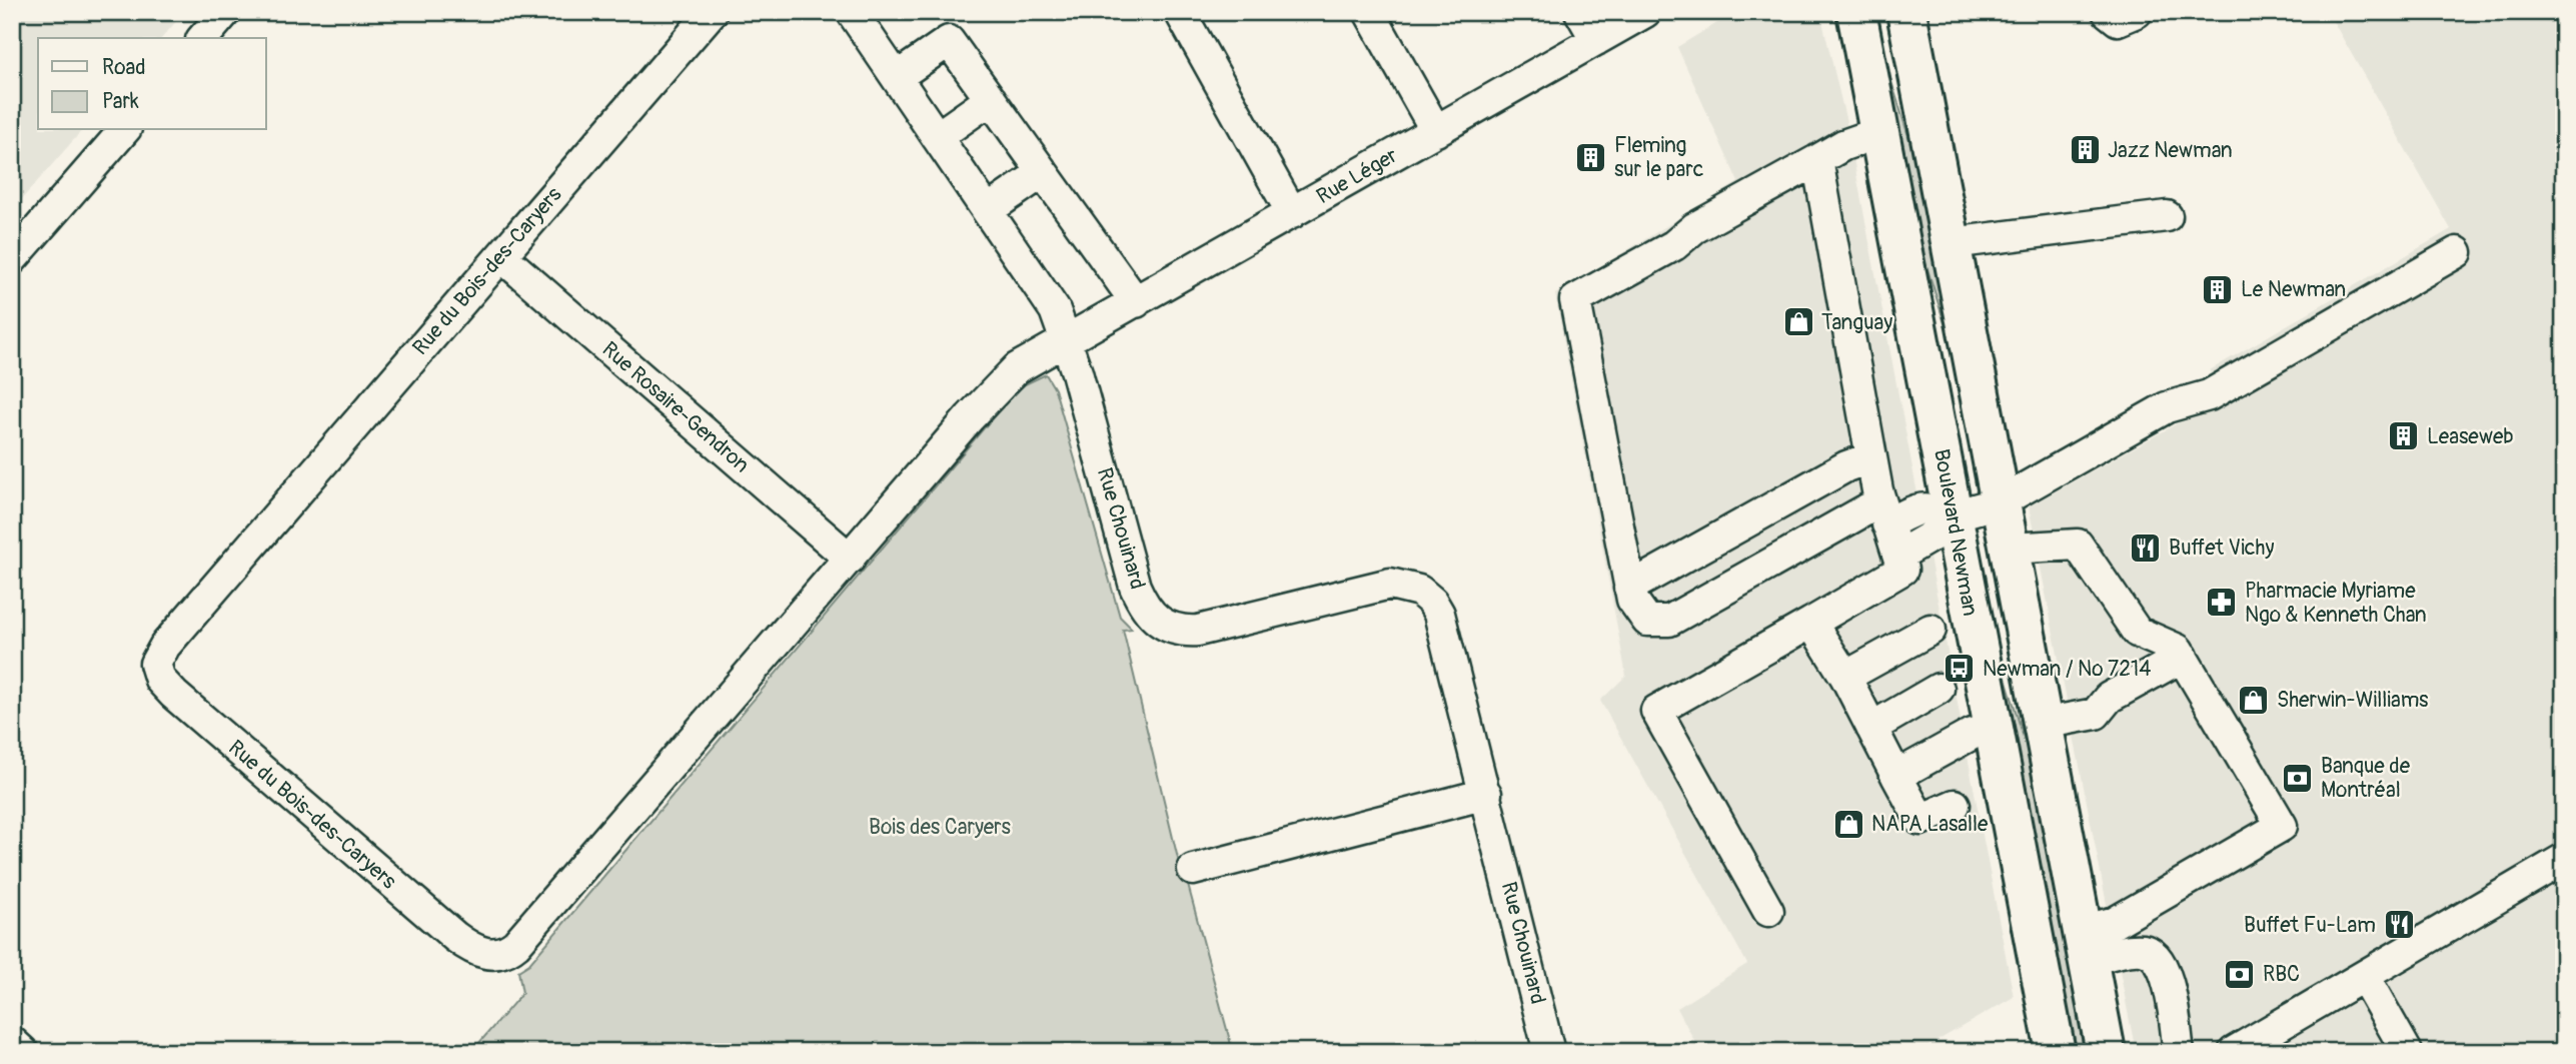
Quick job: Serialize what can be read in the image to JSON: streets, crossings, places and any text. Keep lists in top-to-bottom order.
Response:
{
  "streets": {
    "main road": ["Boulevard Newman"],
    "street": [
      "Rue Léger",
      "Rue du Bois-des-Caryers",
      "Rue Rosaire-Gendron",
      "Rue Chouinard"
    ]
  },
  "crossings": [
    ["Rue Léger", "Rue du Bois-des-Caryers"],
    ["Rue Léger", "Rue Chouinard"],
    ["Rue du Bois-des-Caryers", "Rue Rosaire-Gendron"],
    ["Rue du Bois-des-Caryers", "Rue Chouinard"]
  ],
  "parks": ["Bois des Caryers"],
  "places": {
    "building": [
      "Jazz Newman",
      "Fleming sur le parc",
      "Le Newman",
      "Leaseweb"
    ],
    "shop": ["Tanguay", "Sherwin-Williams", "NAPA Lasalle"],
    "restaurant": ["Buffet Vichy", "Buffet Fu-Lam"],
    "pharmacy": ["Pharmacie Myriame Ngo & Kenneth Chan"],
    "bus stop": ["Newman / No 7214"],
    "bank": ["Banque de Montréal", "RBC"]
  },
  "legend": ["Road", "Park"]
}
